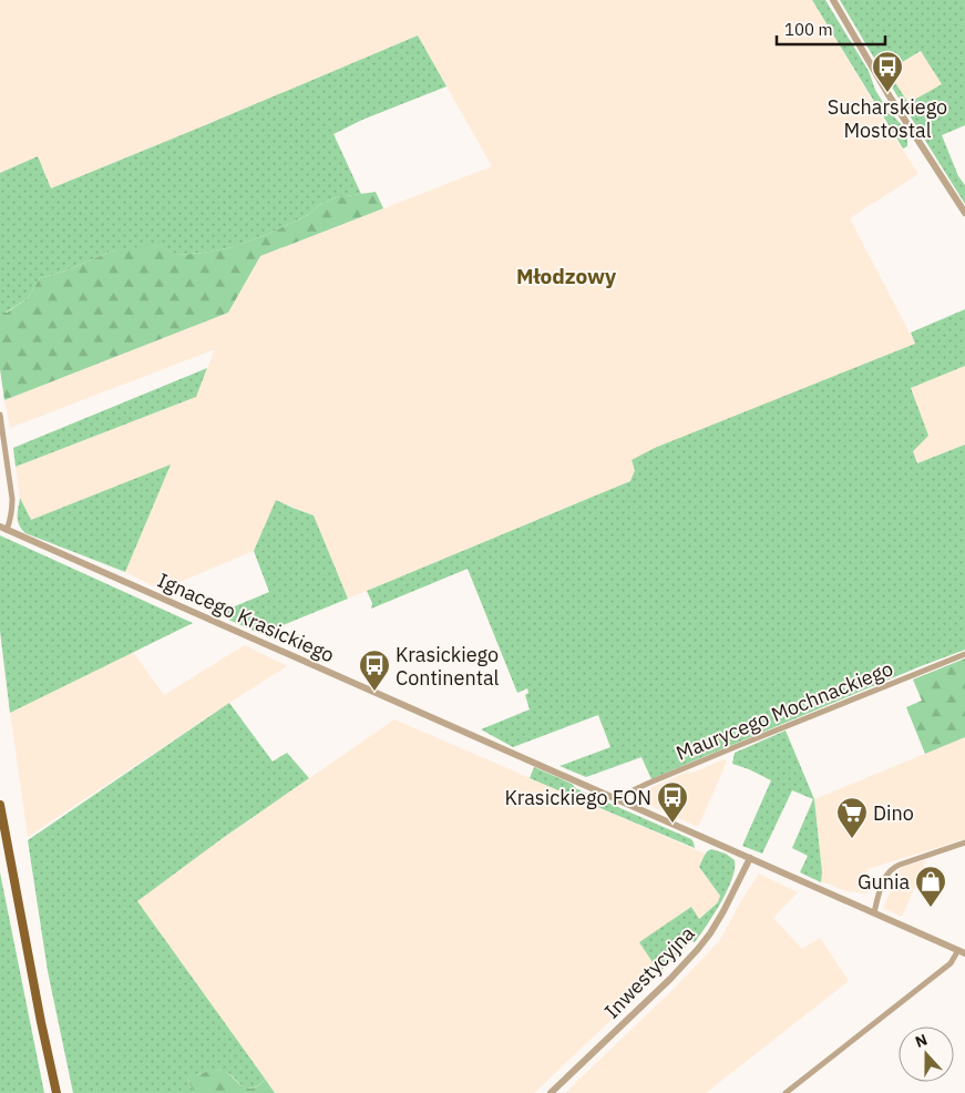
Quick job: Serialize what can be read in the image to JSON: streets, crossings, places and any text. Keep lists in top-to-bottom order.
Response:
{
  "streets": {
    "street": ["Ignacego Krasickiego", "Maurycego Mochnackiego", "Inwestycyjna"]
  },
  "crossings": [
    ["Ignacego Krasickiego", "Maurycego Mochnackiego"],
    ["Ignacego Krasickiego", "Inwestycyjna"]
  ],
  "districts": ["Młodzowy"],
  "places": {
    "bus stop": ["Sucharskiego Mostostal", "Krasickiego Continental", "Krasickiego FON"],
    "supermarket": ["Dino"],
    "shop": ["Gunia"]
  },
  "scale_bar": "100 m",
  "north": "top"
}
